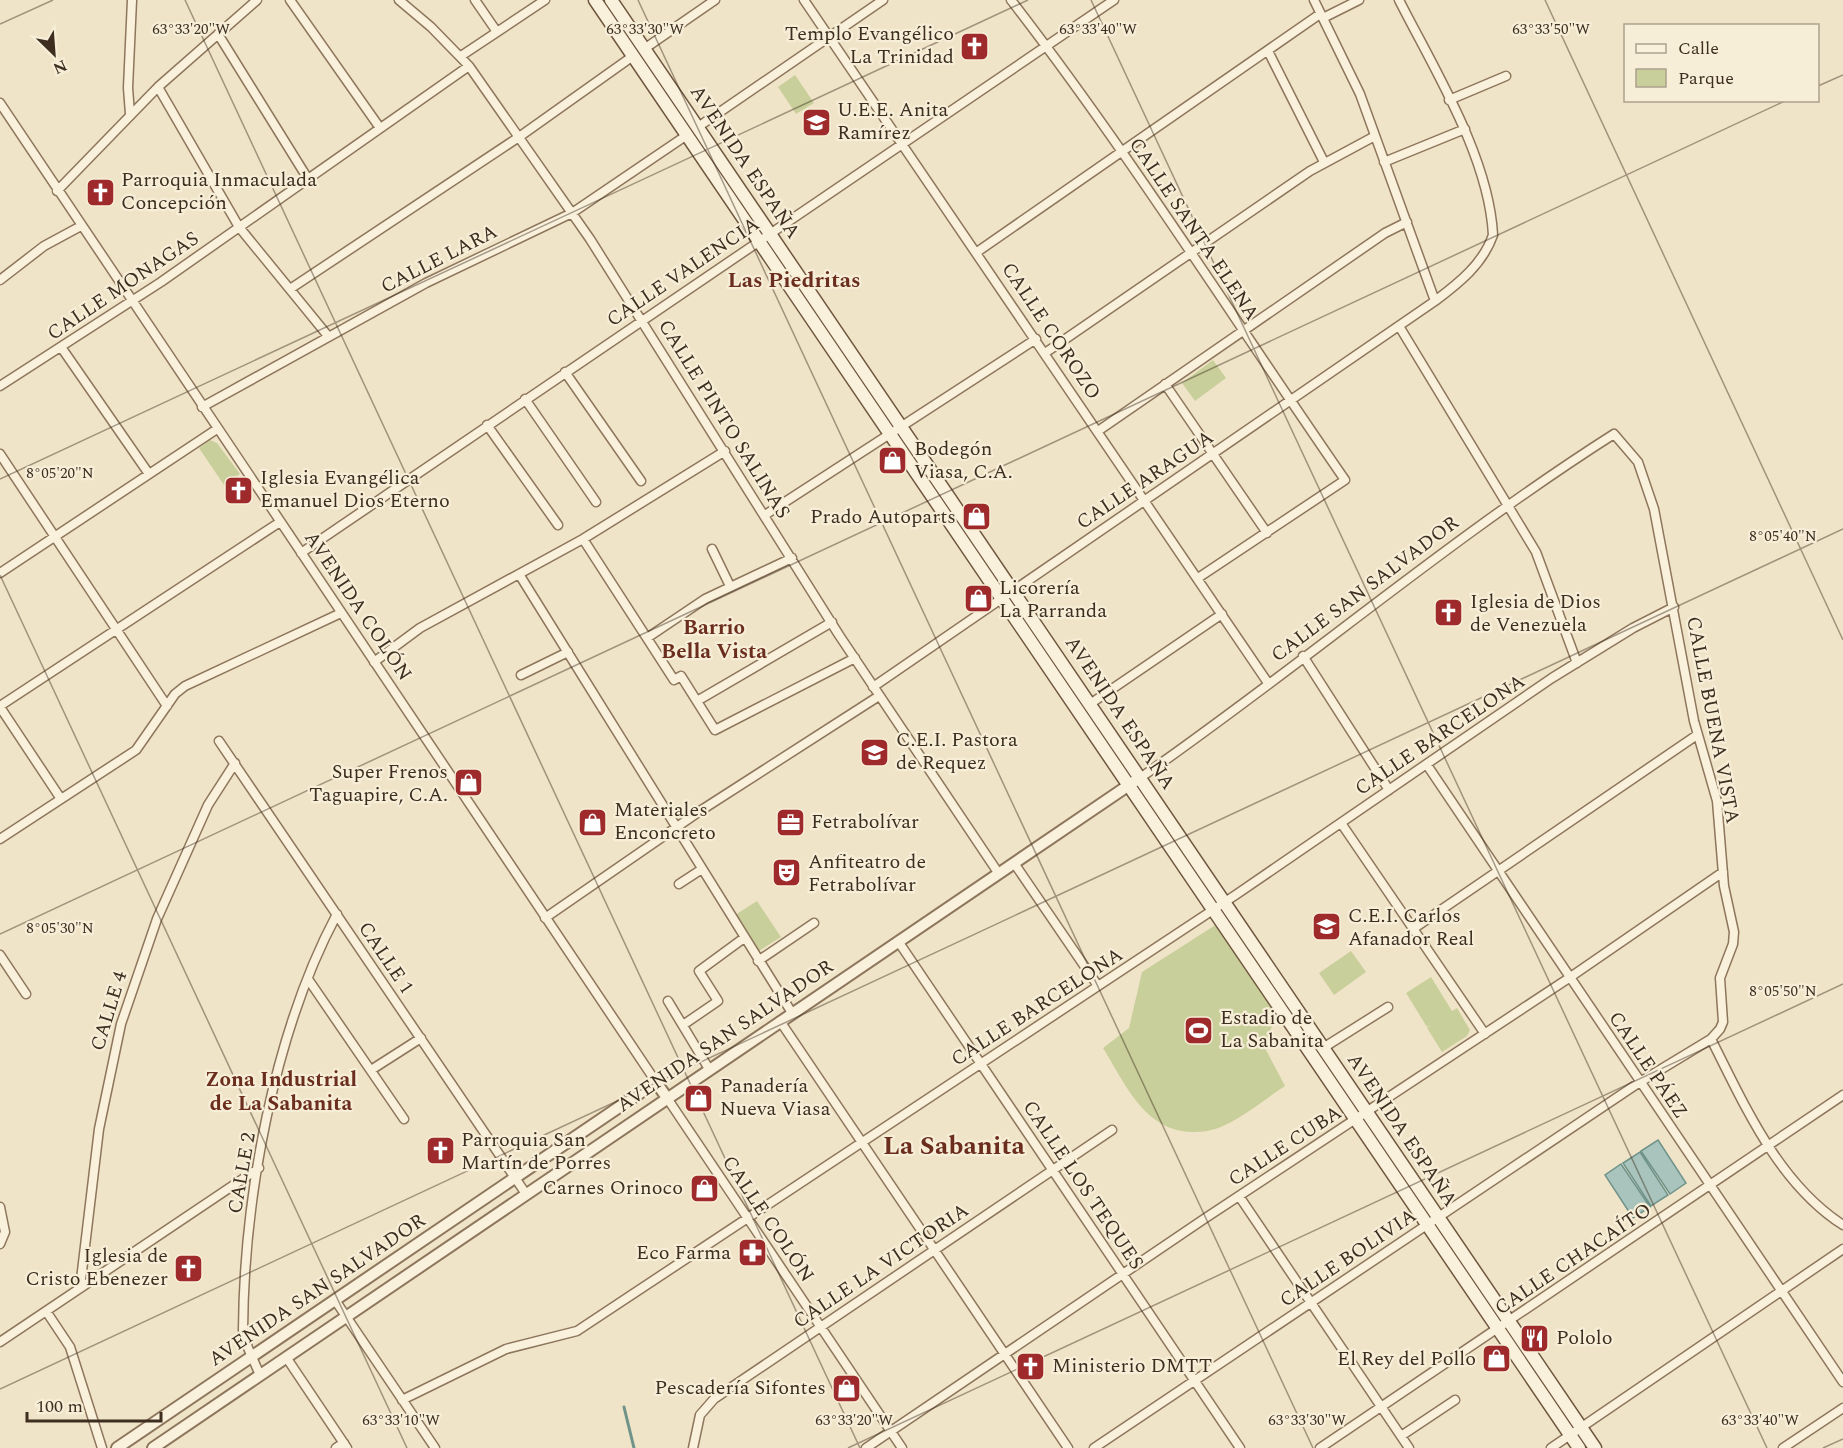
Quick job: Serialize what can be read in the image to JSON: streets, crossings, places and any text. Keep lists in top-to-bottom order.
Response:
{
  "streets": {
    "main road": ["AVENIDA ESPAÑA"],
    "street": [
      "CALLE SANTA ELENA",
      "CALLE LARA",
      "CALLE VALENCIA",
      "CALLE MONAGAS",
      "CALLE COROZO",
      "CALLE PINTO SALINAS",
      "CALLE ARAGUA",
      "CALLE SAN SALVADOR",
      "AVENIDA COLÓN",
      "CALLE BUENA VISTA",
      "CALLE BARCELONA",
      "CALLE 1",
      "CALLE 4",
      "AVENIDA SAN SALVADOR",
      "CALLE PÁEZ",
      "CALLE CUBA",
      "CALLE 2",
      "CALLE LOS TEQUES",
      "CALLE COLÓN",
      "CALLE BOLIVIA",
      "CALLE CHACAÍTO",
      "CALLE LA VICTORIA"
    ]
  },
  "crossings": [
    ["AVENIDA ESPAÑA", "CALLE LARA"],
    ["AVENIDA ESPAÑA", "CALLE VALENCIA"],
    ["AVENIDA ESPAÑA", "CALLE ARAGUA"],
    ["AVENIDA ESPAÑA", "CALLE SAN SALVADOR"],
    ["AVENIDA ESPAÑA", "CALLE BARCELONA"],
    ["AVENIDA ESPAÑA", "AVENIDA SAN SALVADOR"],
    ["AVENIDA ESPAÑA", "CALLE CUBA"],
    ["AVENIDA ESPAÑA", "CALLE BOLIVIA"],
    ["AVENIDA ESPAÑA", "CALLE CHACAÍTO"],
    ["CALLE SANTA ELENA", "CALLE VALENCIA"],
    ["CALLE SANTA ELENA", "CALLE ARAGUA"],
    ["CALLE LARA", "CALLE PINTO SALINAS"],
    ["CALLE LARA", "AVENIDA COLÓN"],
    ["CALLE VALENCIA", "CALLE COROZO"],
    ["CALLE VALENCIA", "CALLE PINTO SALINAS"],
    ["CALLE VALENCIA", "AVENIDA COLÓN"],
    ["CALLE MONAGAS", "CALLE PINTO SALINAS"],
    ["CALLE MONAGAS", "AVENIDA COLÓN"],
    ["CALLE COROZO", "CALLE ARAGUA"],
    ["CALLE COROZO", "CALLE SAN SALVADOR"],
    ["CALLE PINTO SALINAS", "CALLE ARAGUA"],
    ["CALLE PINTO SALINAS", "AVENIDA SAN SALVADOR"],
    ["CALLE SAN SALVADOR", "CALLE BUENA VISTA"],
    ["CALLE SAN SALVADOR", "AVENIDA SAN SALVADOR"],
    ["AVENIDA COLÓN", "AVENIDA SAN SALVADOR"],
    ["AVENIDA COLÓN", "CALLE COLÓN"],
    ["CALLE BUENA VISTA", "CALLE BARCELONA"],
    ["CALLE BUENA VISTA", "CALLE CUBA"],
    ["CALLE BUENA VISTA", "CALLE BOLIVIA"],
    ["CALLE BARCELONA", "CALLE PÁEZ"],
    ["CALLE BARCELONA", "CALLE LOS TEQUES"],
    ["CALLE BARCELONA", "CALLE COLÓN"],
    ["CALLE 1", "CALLE 4"],
    ["CALLE 1", "AVENIDA SAN SALVADOR"],
    ["CALLE 1", "CALLE 2"],
    ["AVENIDA SAN SALVADOR", "CALLE 2"],
    ["AVENIDA SAN SALVADOR", "CALLE LOS TEQUES"],
    ["AVENIDA SAN SALVADOR", "CALLE COLÓN"],
    ["CALLE PÁEZ", "CALLE CUBA"],
    ["CALLE PÁEZ", "CALLE BOLIVIA"],
    ["CALLE PÁEZ", "CALLE CHACAÍTO"],
    ["CALLE CUBA", "CALLE LOS TEQUES"],
    ["CALLE CUBA", "CALLE COLÓN"],
    ["CALLE LOS TEQUES", "CALLE BOLIVIA"],
    ["CALLE LOS TEQUES", "CALLE LA VICTORIA"],
    ["CALLE COLÓN", "CALLE LA VICTORIA"]
  ],
  "districts": [
    "Las Piedritas",
    "Barrio Bella Vista",
    "Zona Industrial de La Sabanita",
    "La Sabanita"
  ],
  "places": {
    "church": [
      "Templo Evangélico La Trinidad",
      "Parroquia Inmaculada Concepción",
      "Iglesia Evangélica Emanuel Dios Eterno",
      "Iglesia de Dios de Venezuela",
      "Parroquia San Martín de Porres",
      "Iglesia de Cristo Ebenezer",
      "Ministerio DMTT"
    ],
    "school or university": ["U.E.E. Anita Ramírez", "C.E.I. Pastora de Requez", "C.E.I. Carlos Afanador Real"],
    "shop": [
      "Bodegón Viasa, C.A.",
      "Prado Autoparts",
      "Licorería La Parranda",
      "Super Frenos Taguapire, C.A.",
      "Materiales Enconcreto",
      "Panadería Nueva Viasa",
      "Carnes Orinoco",
      "El Rey del Pollo",
      "Pescadería Sifontes"
    ],
    "office": ["Fetrabolívar"],
    "theatre": ["Anfiteatro de Fetrabolívar"],
    "sports": ["Estadio de La Sabanita"],
    "pharmacy": ["Eco Farma"],
    "restaurant": ["Pololo"]
  },
  "legend": ["Calle", "Parque"],
  "scale_bar": "100 m",
  "north": "bottom right",
  "coordinates": [
    "63°33'20\"W",
    "63°33'30\"W",
    "63°33'40\"W",
    "63°33'50\"W",
    "8°05'20\"N",
    "8°05'40\"N",
    "8°05'30\"N",
    "8°05'50\"N",
    "63°33'10\"W"
  ]
}
